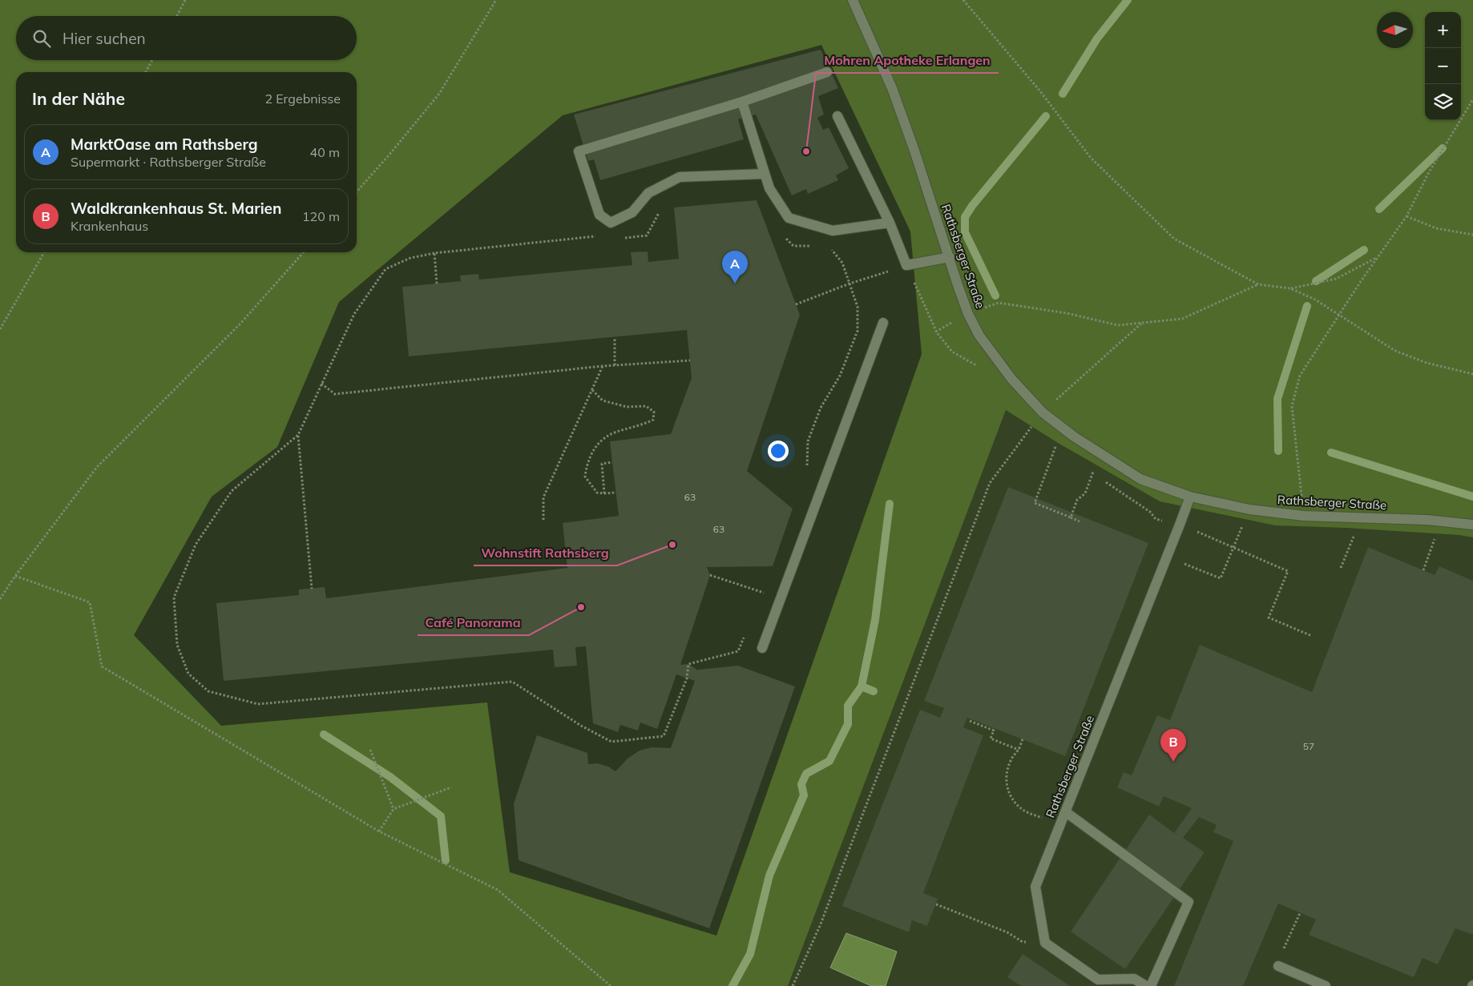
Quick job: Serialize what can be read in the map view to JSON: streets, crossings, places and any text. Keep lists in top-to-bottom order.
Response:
{
  "streets": {
    "street": ["Rathsberger Straße"]
  },
  "places": ["Mohren Apotheke Erlangen", "Wohnstift Rathsberg", "Café Panorama"],
  "house_numbers": ["63", "63", "57"],
  "north": "left",
  "page": {
    "map_buttons": ["+", "−"],
    "search": "Hier suchen",
    "heading": ["In der Nähe", "2 Ergebnisse"],
    "list": [
      {
        "mark": "A",
        "name": "MarktOase am Rathsberg",
        "note": "Supermarkt · Rathsberger Straße",
        "value": "40 m"
      },
      {
        "mark": "B",
        "name": "Waldkrankenhaus St. Marien",
        "note": "Krankenhaus",
        "value": "120 m"
      }
    ],
    "pins": ["A", "B"]
  }
}
